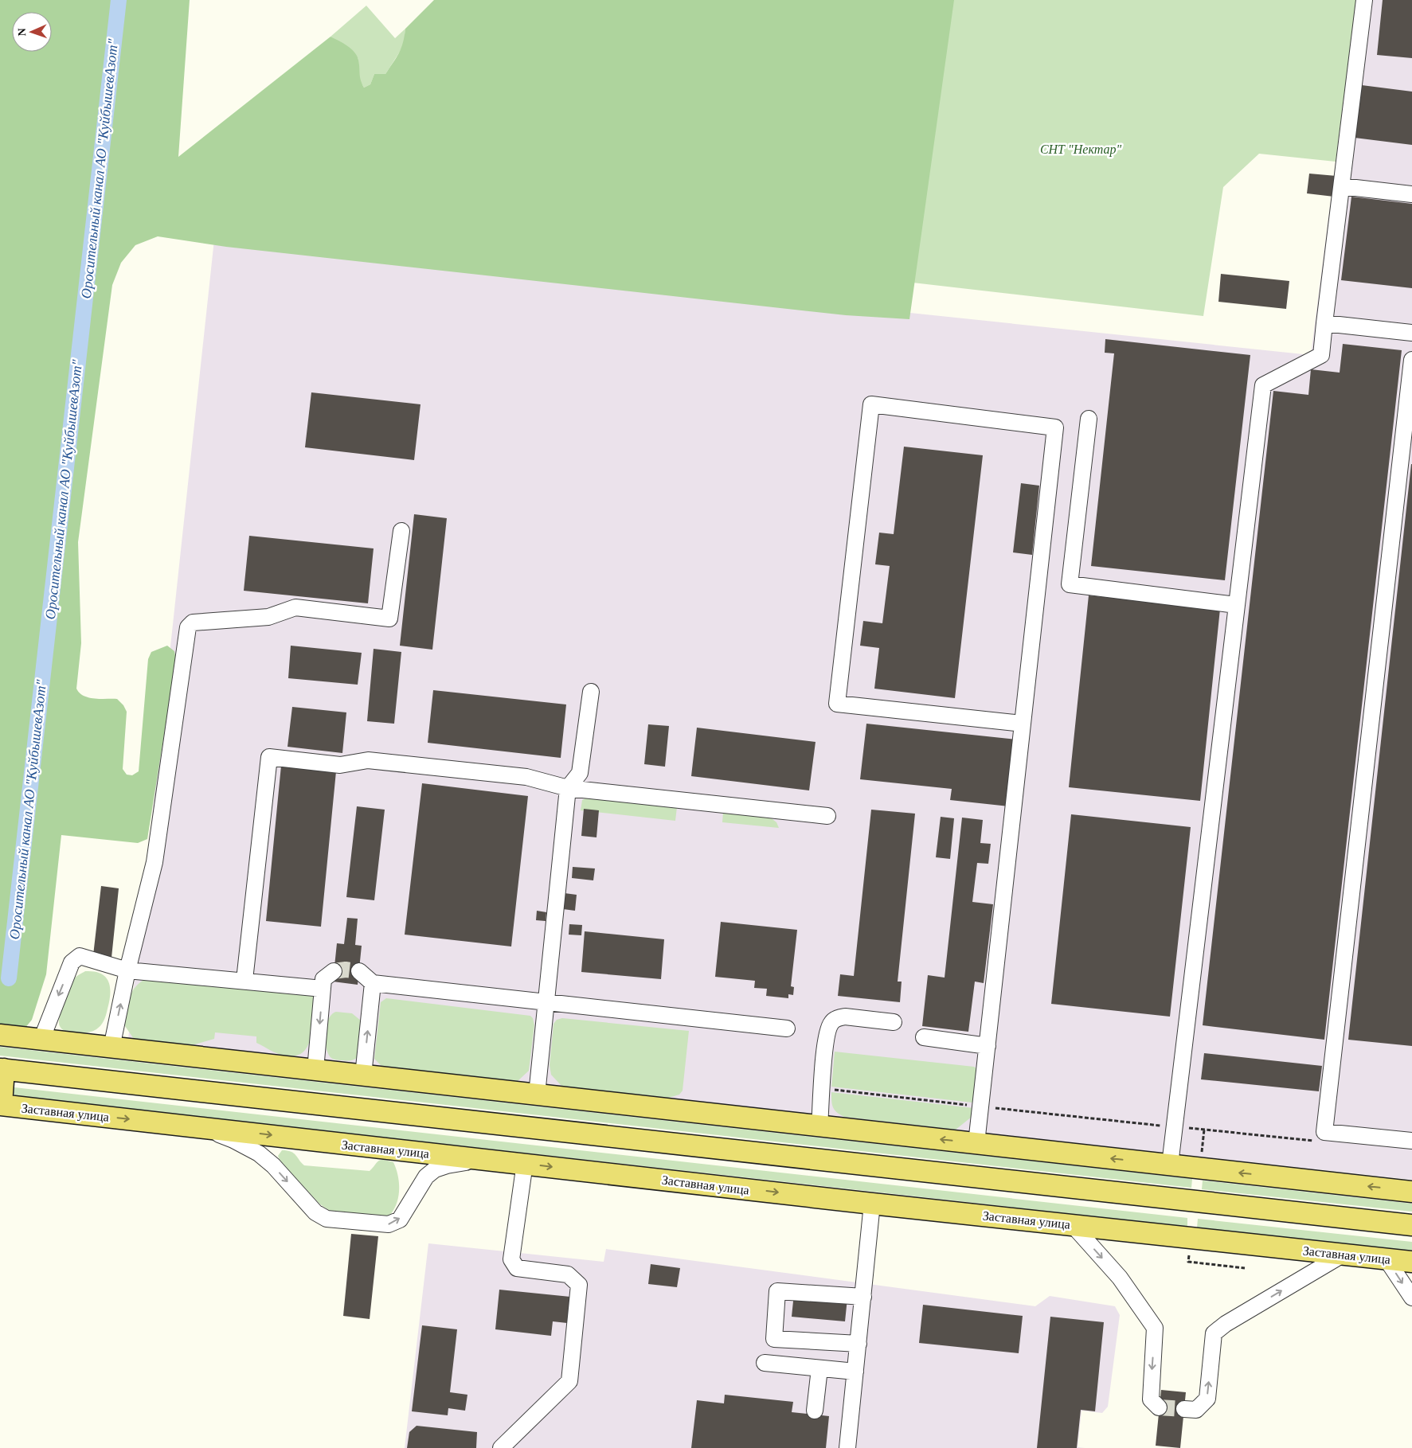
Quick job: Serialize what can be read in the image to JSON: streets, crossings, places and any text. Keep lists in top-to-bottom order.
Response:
{
  "streets": {
    "main road": ["Заставная улица"]
  },
  "water": ["Оросительный канал АО \"КуйбышевАзот\""],
  "parks": ["СНТ \"Нектар\""],
  "north": "left"
}
